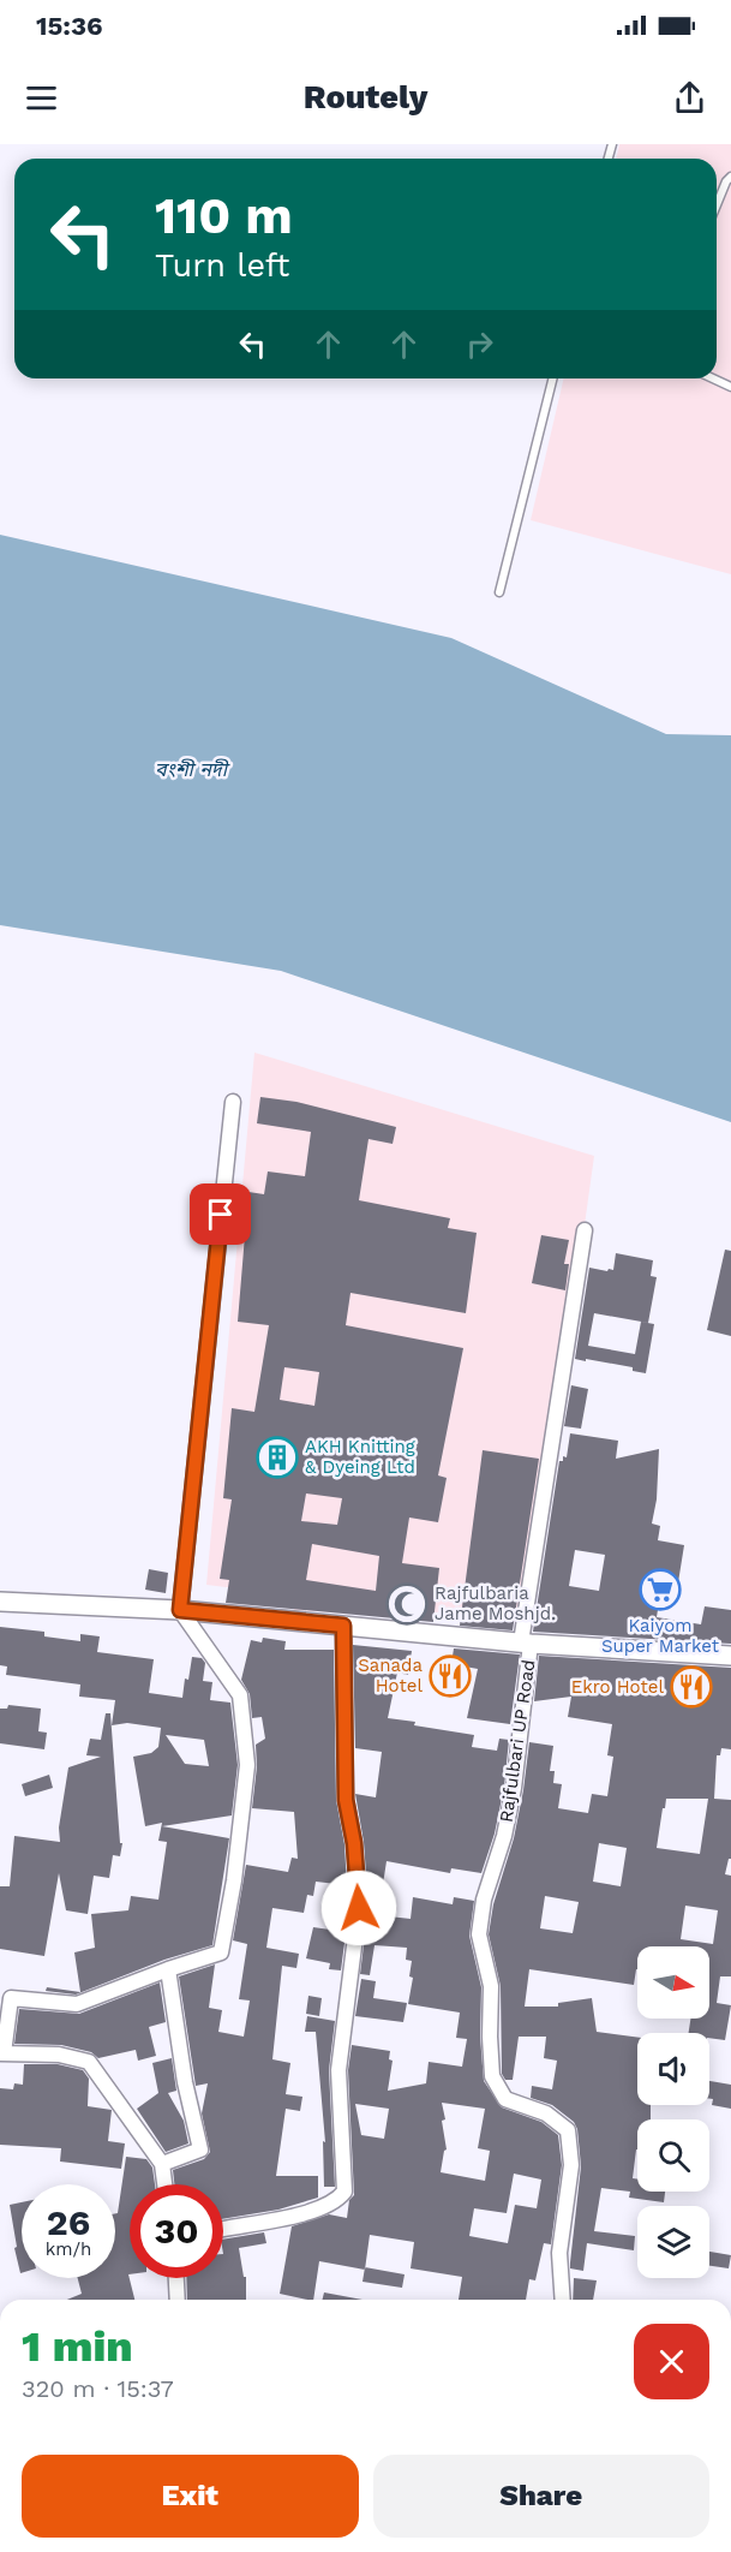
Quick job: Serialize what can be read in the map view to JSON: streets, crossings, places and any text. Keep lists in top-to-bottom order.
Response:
{
  "streets": {
    "street": ["Rajfulbari UP Road"]
  },
  "water": ["বংশী নদী"],
  "places": {
    "building": ["AKH Knitting & Dyeing Ltd"],
    "supermarket": ["Kaiyom Super Market"],
    "mosque": ["Rajfulbaria Jame Moshjd."],
    "restaurant": ["Sanada Hotel", "Ekro Hotel"]
  },
  "north": "right",
  "page": {
    "status": "15:36",
    "header": "Routely",
    "turn": ["110 m", "Turn left"],
    "speed": "26 km/h",
    "limit": "30",
    "heading": ["1 min", "320 m · 15:37"],
    "buttons": ["Exit", "Share"]
  }
}
